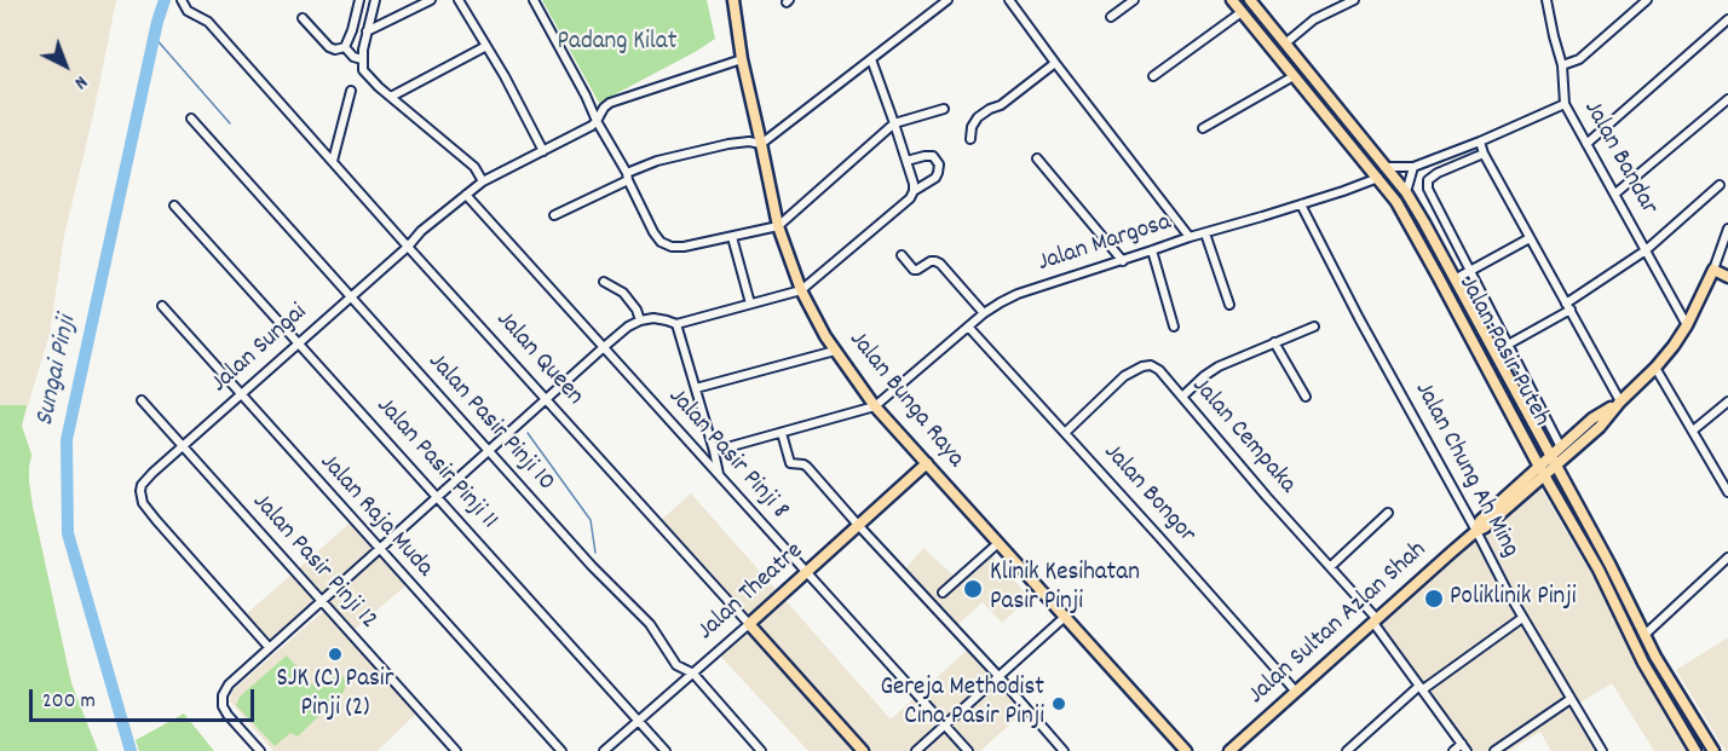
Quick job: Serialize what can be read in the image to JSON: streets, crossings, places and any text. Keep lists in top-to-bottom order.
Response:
{
  "streets": {
    "main road": [
      "Jalan Pasir Puteh",
      "Jalan Queen",
      "Jalan Bunga Raya",
      "Jalan Theatre",
      "Jalan Sultan Azlan Shah"
    ],
    "street": [
      "Jalan Bandar",
      "Jalan Margosa",
      "Jalan Sungai",
      "Jalan Pasir Pinji 10",
      "Jalan Cempaka",
      "Jalan Pasir Pinji 8",
      "Jalan Pasir Pinji 11",
      "Jalan Chung Ah Ming",
      "Jalan Bongor",
      "Jalan Raja Muda",
      "Jalan Pasir Pinji 12"
    ]
  },
  "crossings": [
    ["Jalan Margosa", "Jalan Pasir Puteh"],
    ["Jalan Margosa", "Jalan Bunga Raya"],
    ["Jalan Margosa", "Jalan Chung Ah Ming"],
    ["Jalan Margosa", "Jalan Bongor"],
    ["Jalan Sungai", "Jalan Queen"],
    ["Jalan Sungai", "Jalan Bunga Raya"],
    ["Jalan Sungai", "Jalan Pasir Pinji 10"],
    ["Jalan Sungai", "Jalan Pasir Pinji 8"],
    ["Jalan Sungai", "Jalan Pasir Pinji 11"],
    ["Jalan Sungai", "Jalan Raja Muda"],
    ["Jalan Sungai", "Jalan Pasir Pinji 12"],
    ["Jalan Pasir Puteh", "Jalan Sultan Azlan Shah"],
    ["Jalan Queen", "Jalan Theatre"],
    ["Jalan Bunga Raya", "Jalan Theatre"],
    ["Jalan Pasir Pinji 10", "Jalan Theatre"],
    ["Jalan Cempaka", "Jalan Bongor"],
    ["Jalan Cempaka", "Jalan Sultan Azlan Shah"],
    ["Jalan Pasir Pinji 8", "Jalan Theatre"],
    ["Jalan Pasir Pinji 11", "Jalan Theatre"],
    ["Jalan Chung Ah Ming", "Jalan Sultan Azlan Shah"],
    ["Jalan Bongor", "Jalan Sultan Azlan Shah"]
  ],
  "water": ["Sungai Pinji"],
  "parks": ["Padang Kilat"],
  "places": [
    "Klinik Kesihatan Pasir Pinji",
    "Poliklinik Pinji",
    "SJK (C) Pasir Pinji (2)",
    "Gereja Methodist Cina Pasir Pinji"
  ],
  "scale_bar": "200 m",
  "north": "bottom right"
}
